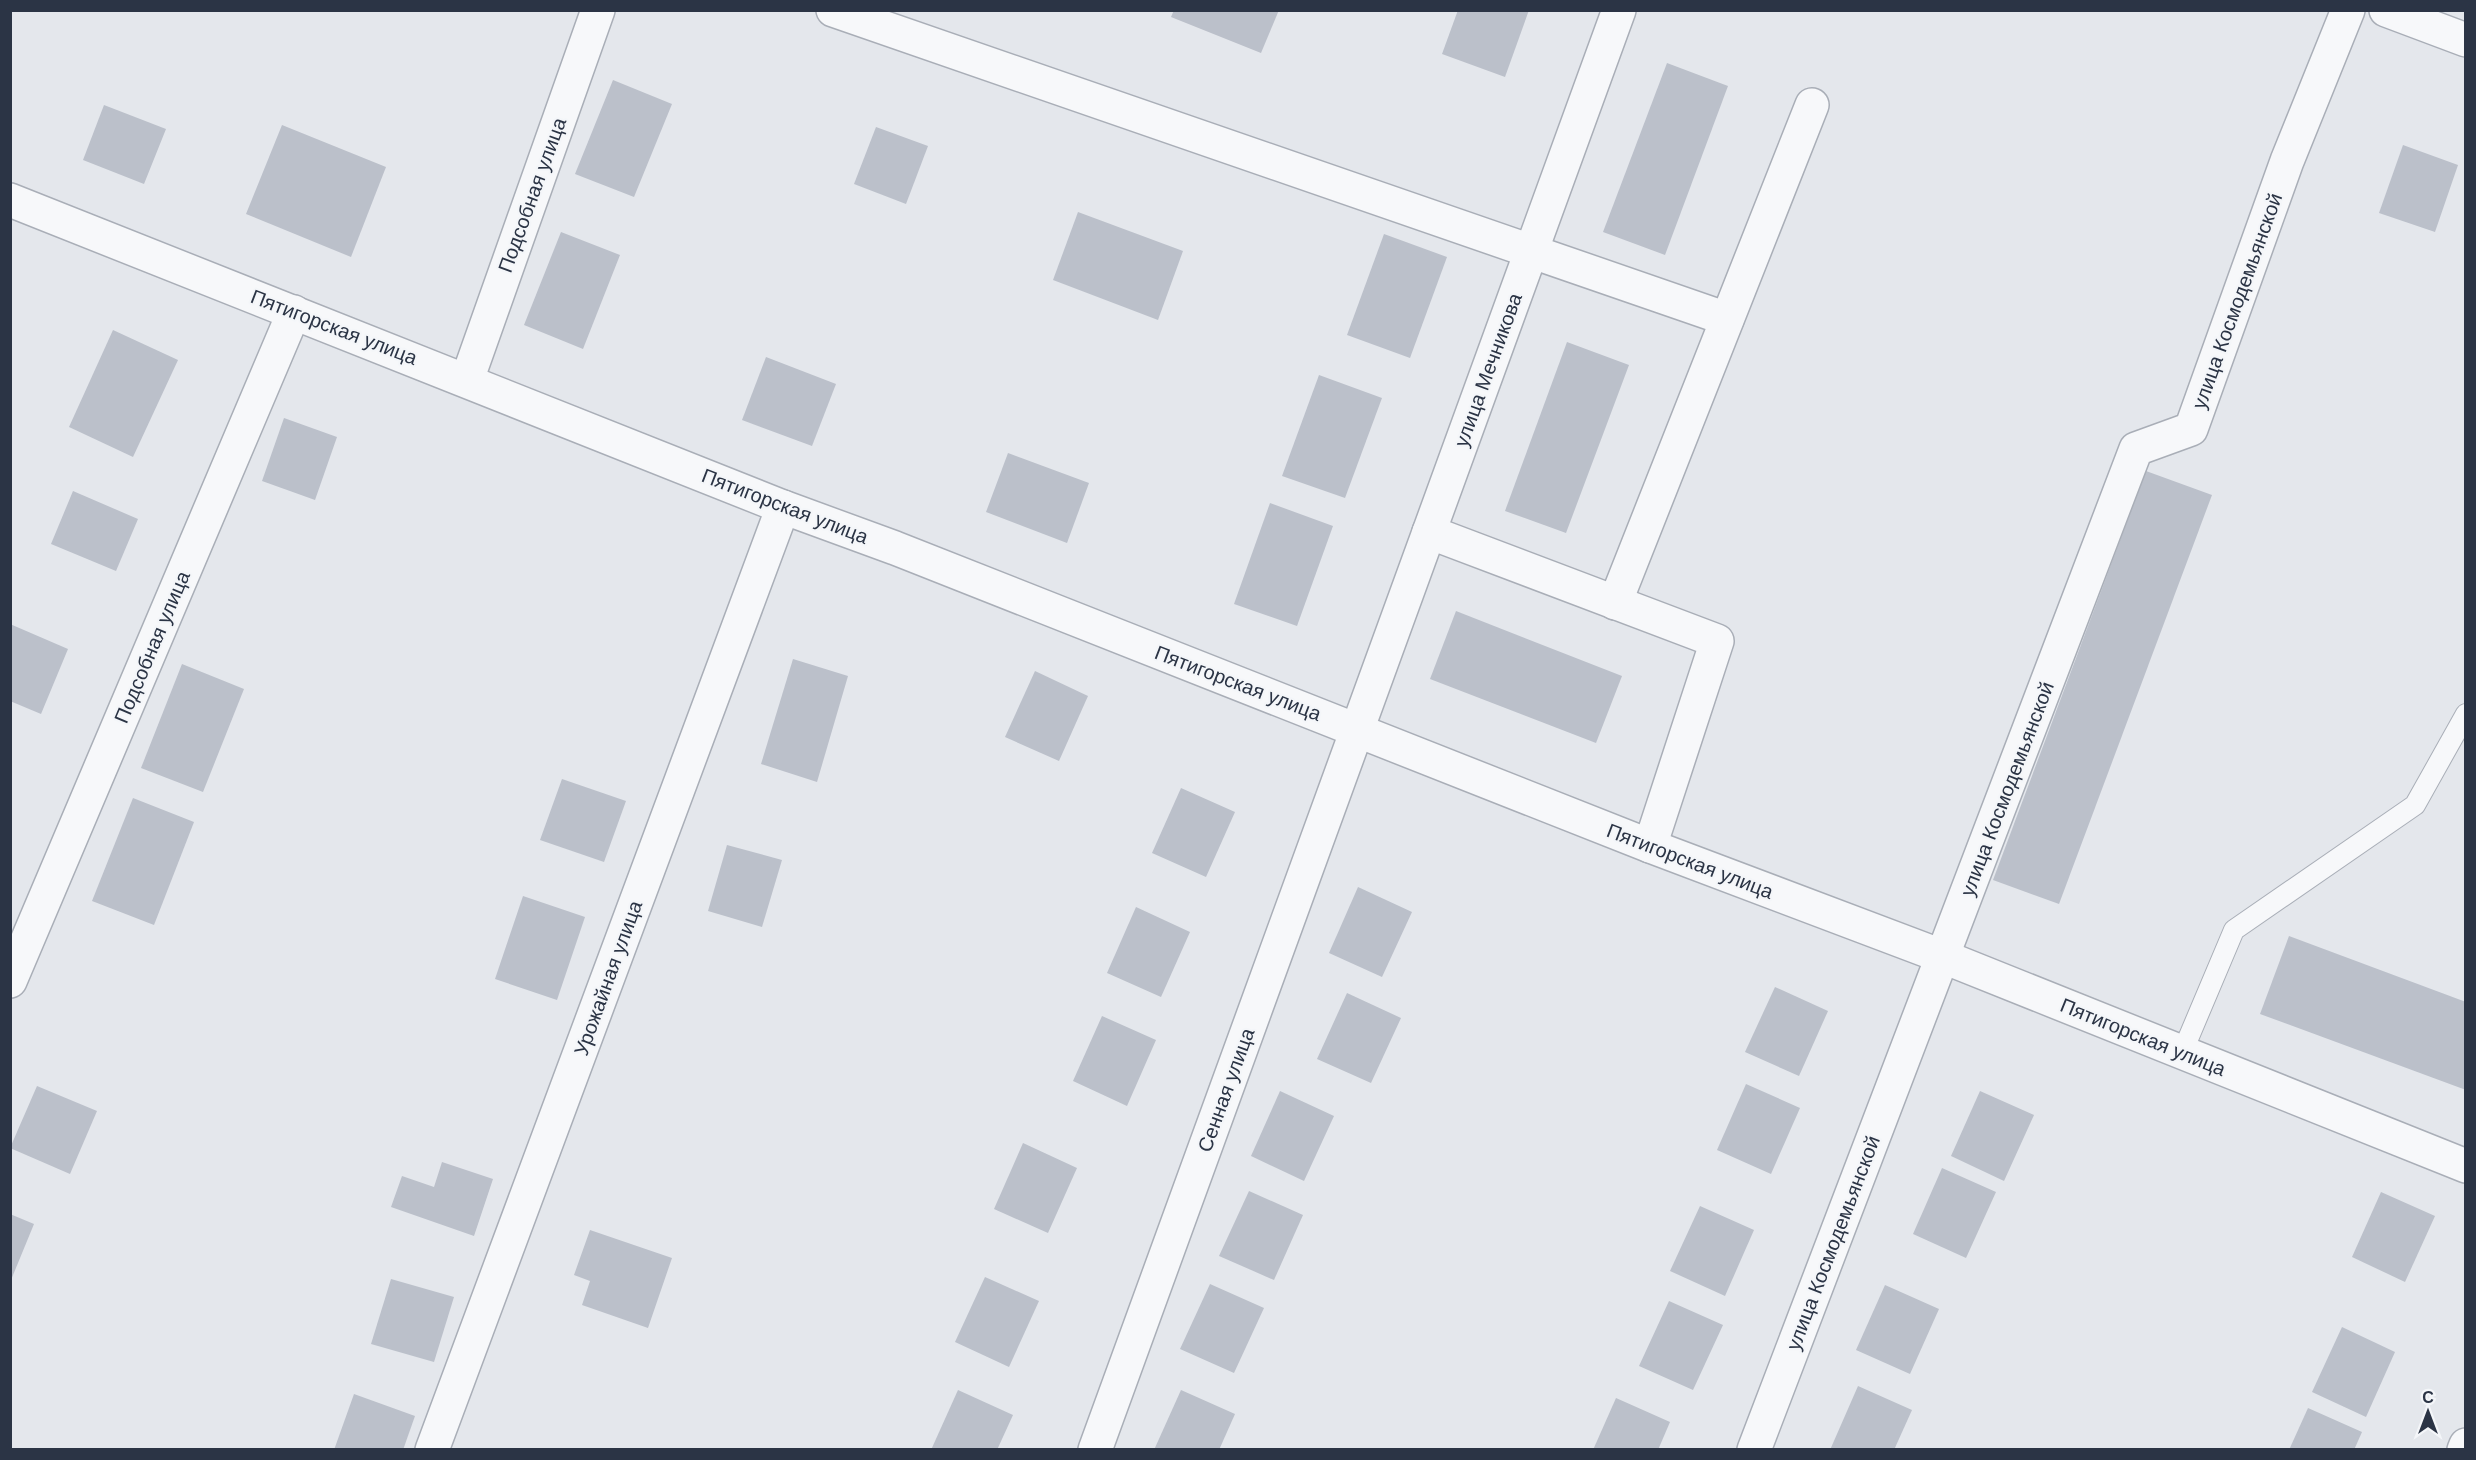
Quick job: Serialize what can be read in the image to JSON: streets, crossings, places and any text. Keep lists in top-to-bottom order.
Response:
{
  "streets": {
    "street": [
      "Подсобная улица",
      "улица Космодемьянской",
      "Пятигорская улица",
      "улица Мечникова",
      "Урожайная улица",
      "Сенная улица"
    ]
  },
  "crossings": [
    ["Подсобная улица", "Пятигорская улица"],
    ["улица Космодемьянской", "Пятигорская улица"],
    ["Пятигорская улица", "улица Мечникова"],
    ["Пятигорская улица", "Урожайная улица"],
    ["Пятигорская улица", "Сенная улица"],
    ["улица Мечникова", "Сенная улица"]
  ],
  "north": "top"
}
